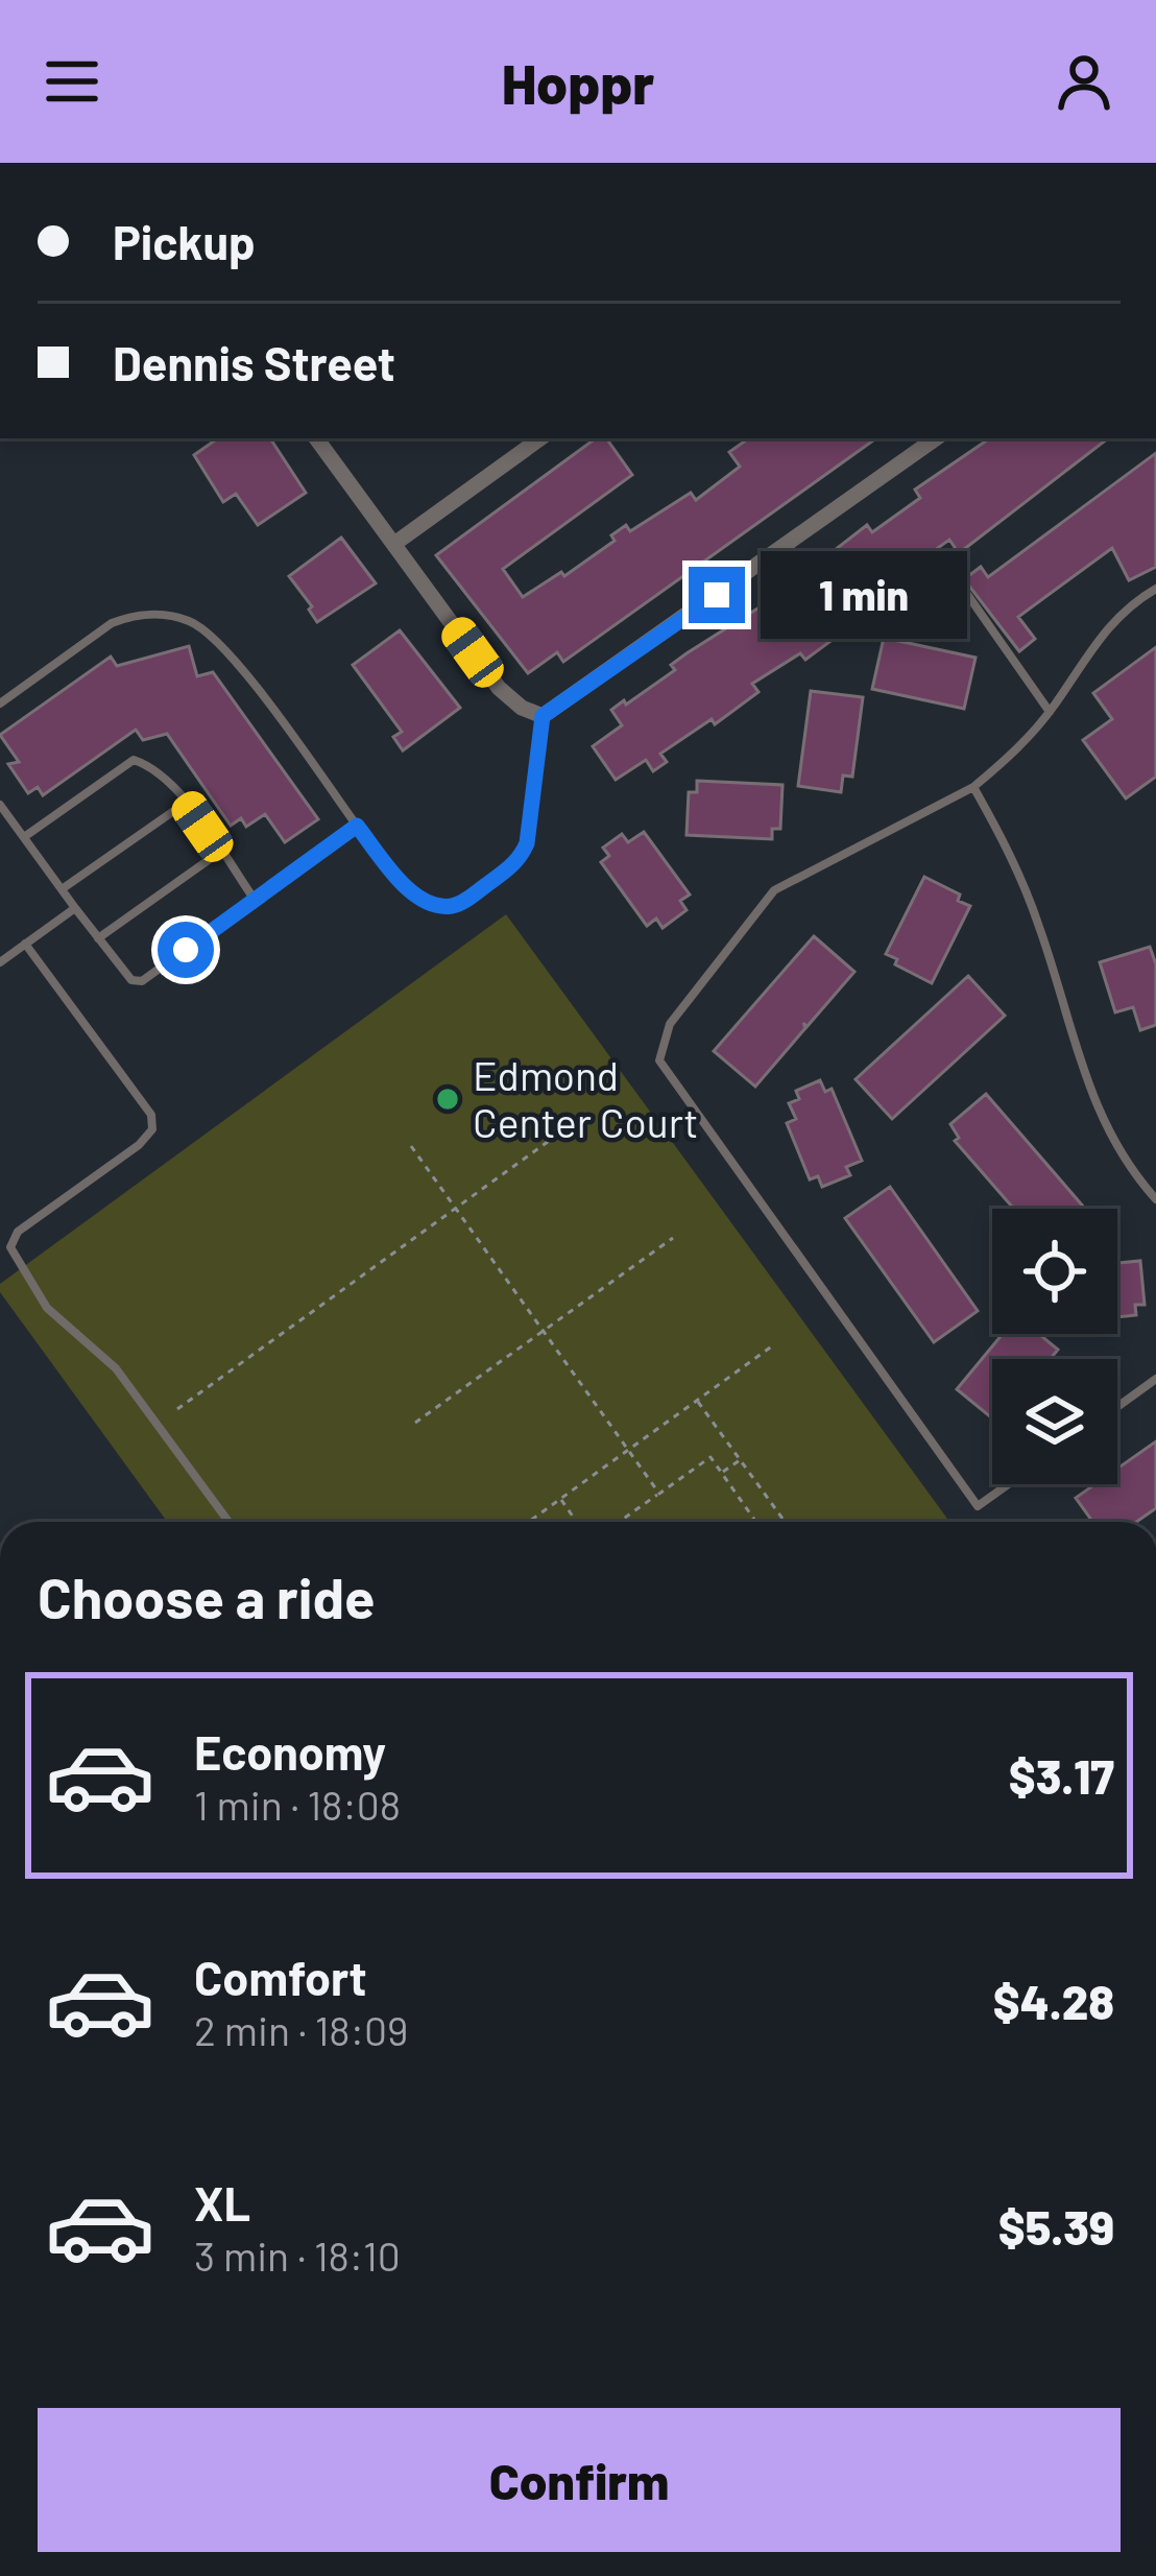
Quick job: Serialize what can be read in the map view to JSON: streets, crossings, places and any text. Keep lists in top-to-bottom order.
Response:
{
  "places": ["Edmond Center Court"],
  "page": {
    "header": "Hoppr",
    "banner": ["Pickup", "Dennis Street"],
    "bubble": "1 min",
    "heading": "Choose a ride",
    "list": [
      {
        "name": "Economy",
        "note": "1 min · 18:08",
        "value": "$3.17"
      },
      {
        "name": "Comfort",
        "note": "2 min · 18:09",
        "value": "$4.28"
      },
      {
        "name": "XL",
        "note": "3 min · 18:10",
        "value": "$5.39"
      }
    ],
    "buttons": "Confirm"
  }
}
